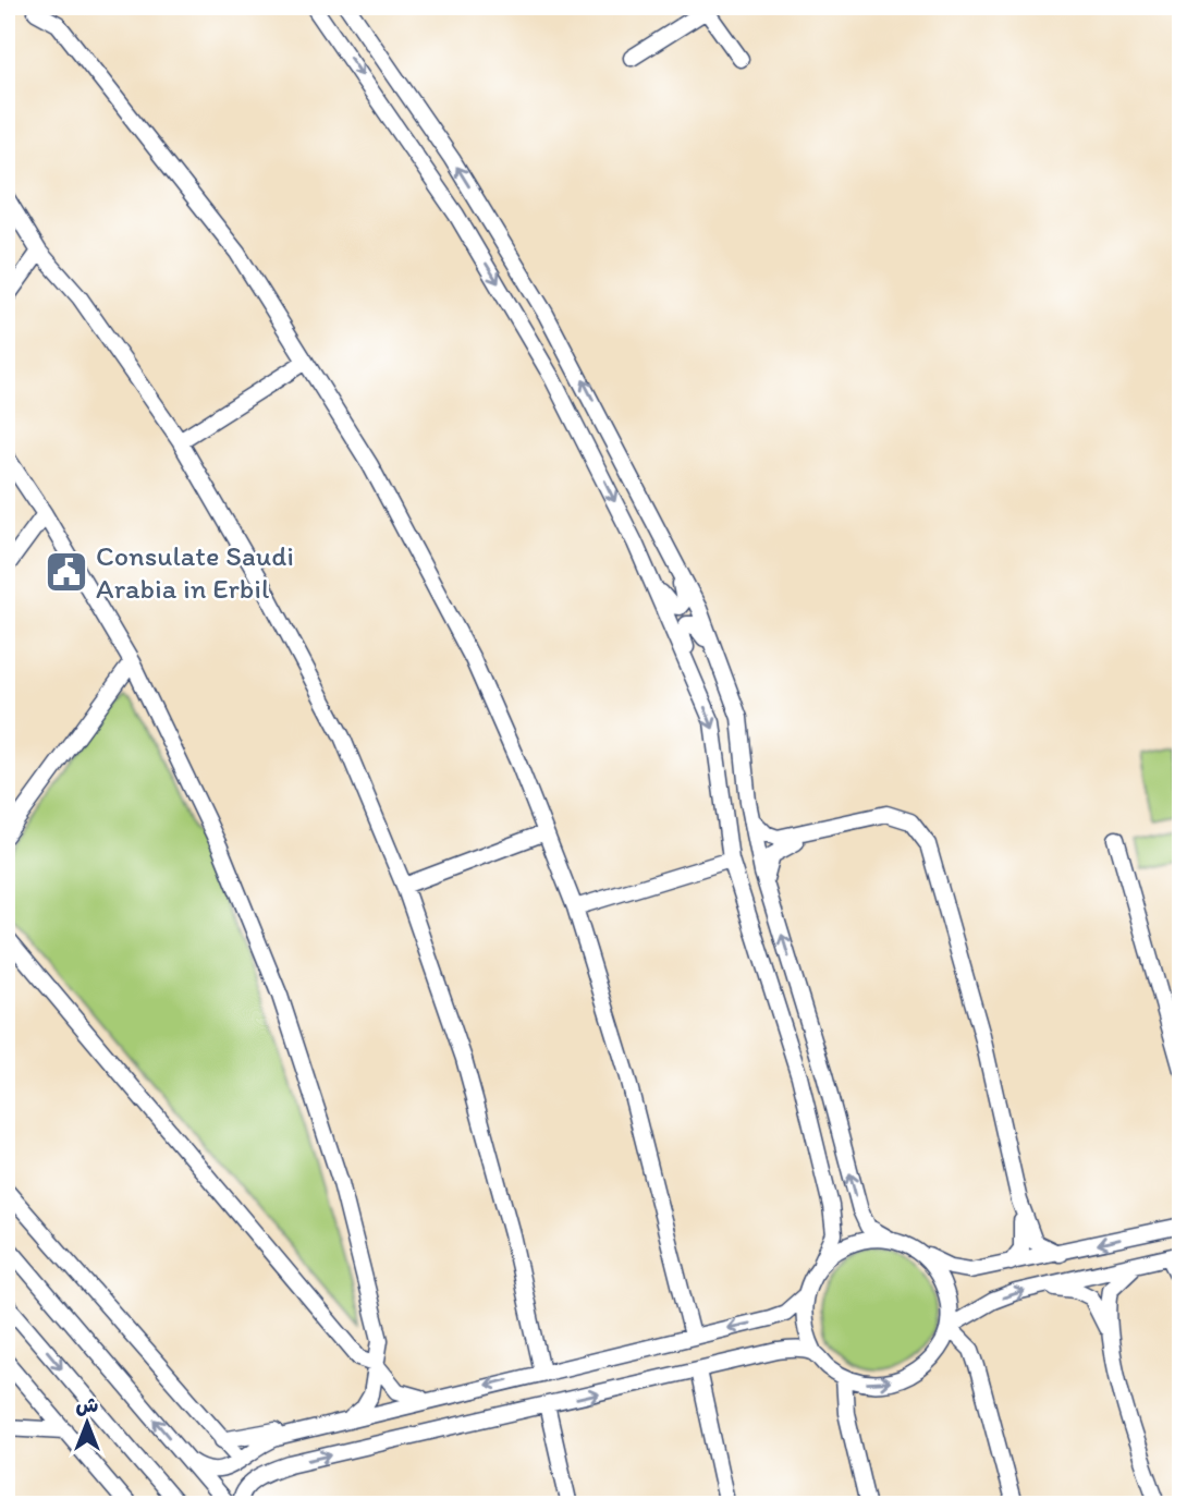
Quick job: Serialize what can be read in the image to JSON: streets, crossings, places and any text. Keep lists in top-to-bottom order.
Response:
{
  "places": {
    "public building": ["Consulate Saudi Arabia in Erbil"]
  },
  "north": "top"
}
